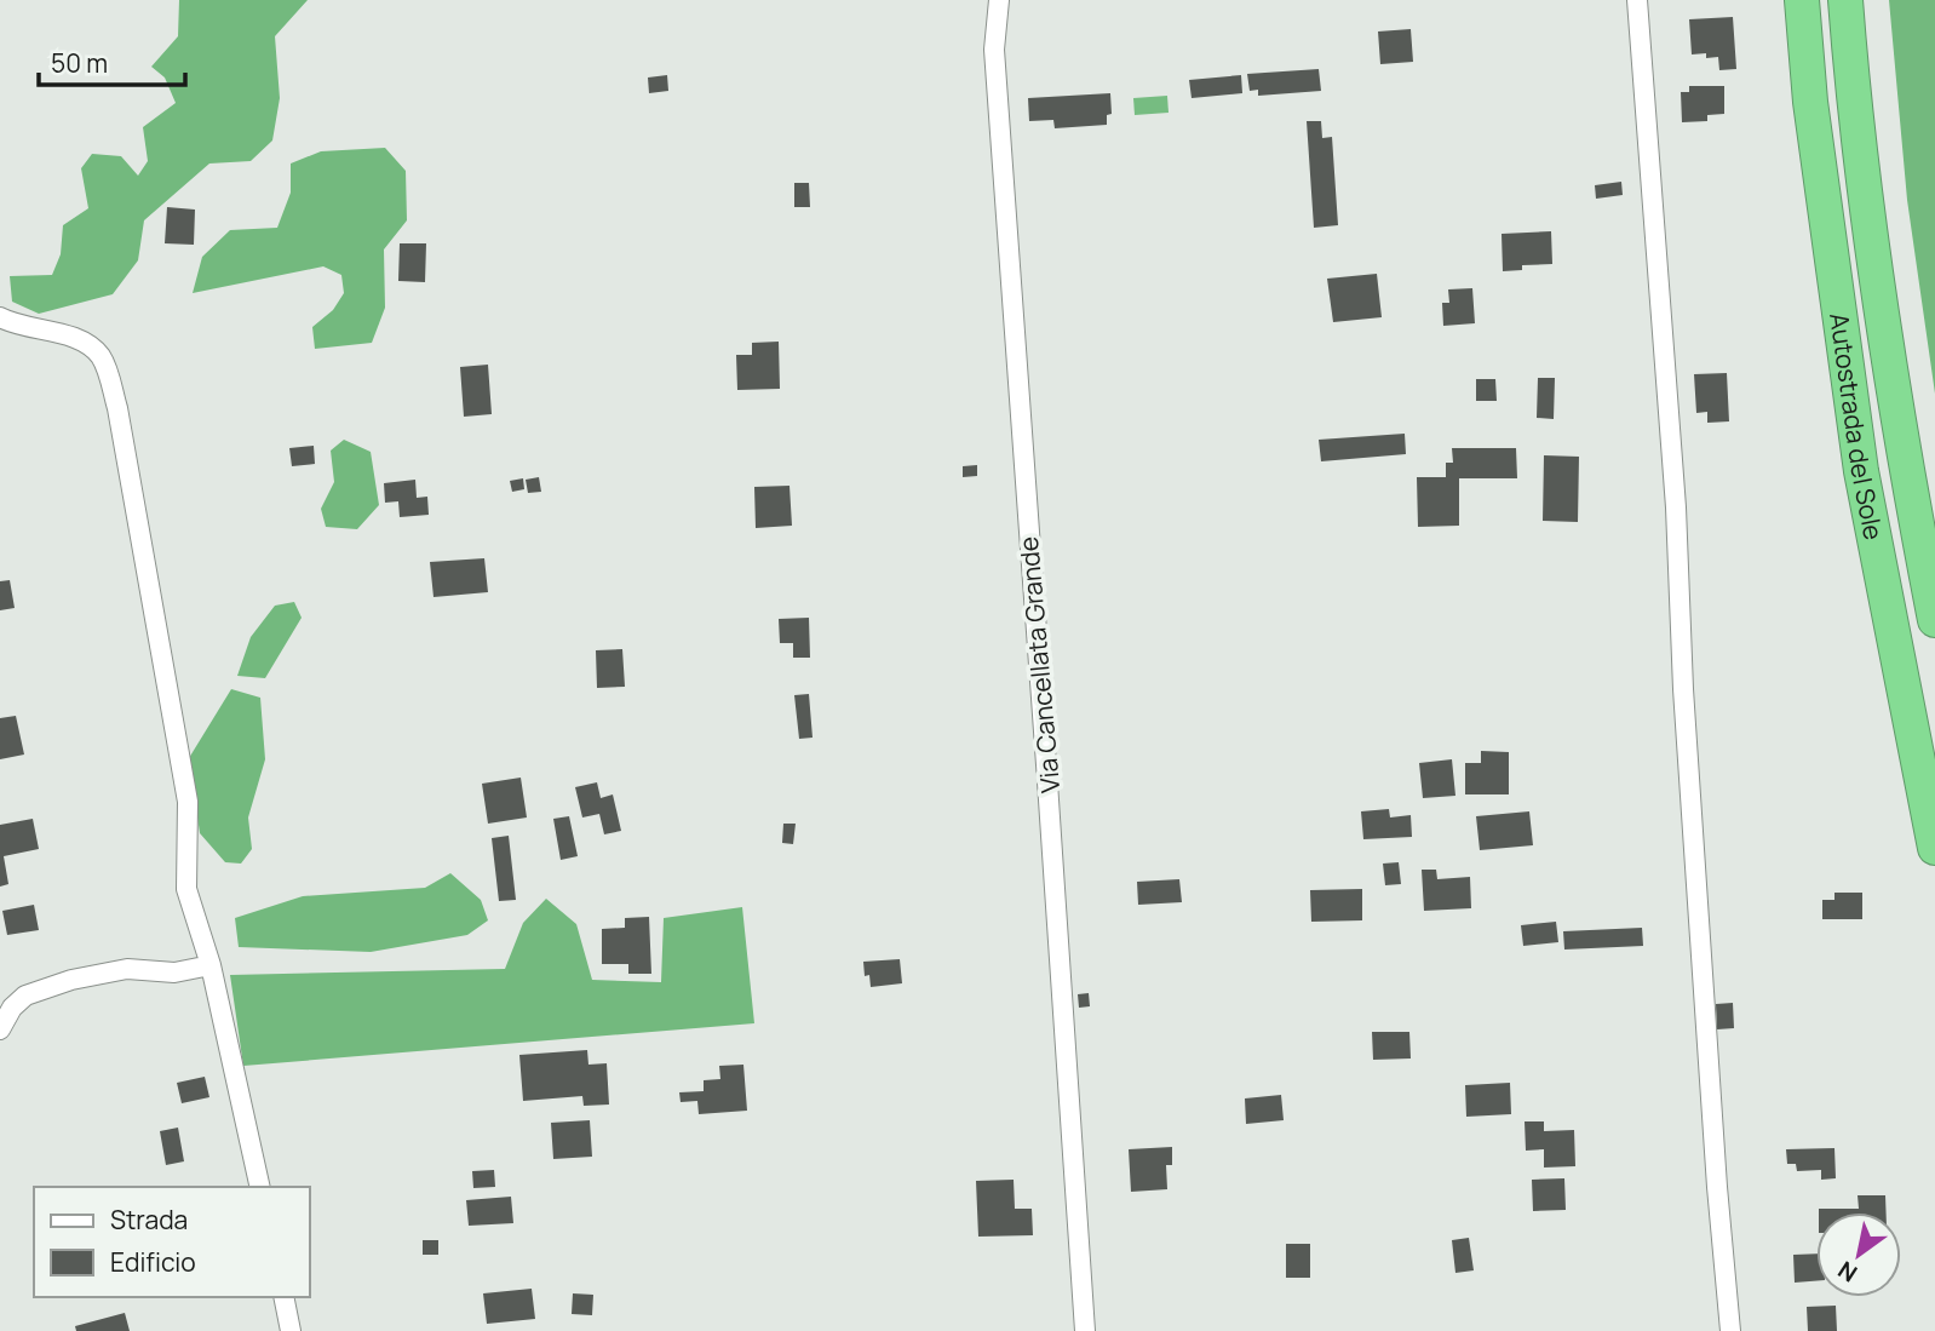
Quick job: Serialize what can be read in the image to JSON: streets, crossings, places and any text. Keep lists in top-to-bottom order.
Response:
{
  "streets": {
    "highway": ["Autostrada del Sole"],
    "street": ["Via Cancellata Grande"]
  },
  "legend": ["Strada", "Edificio"],
  "scale_bar": "50 m",
  "north": "bottom left"
}
